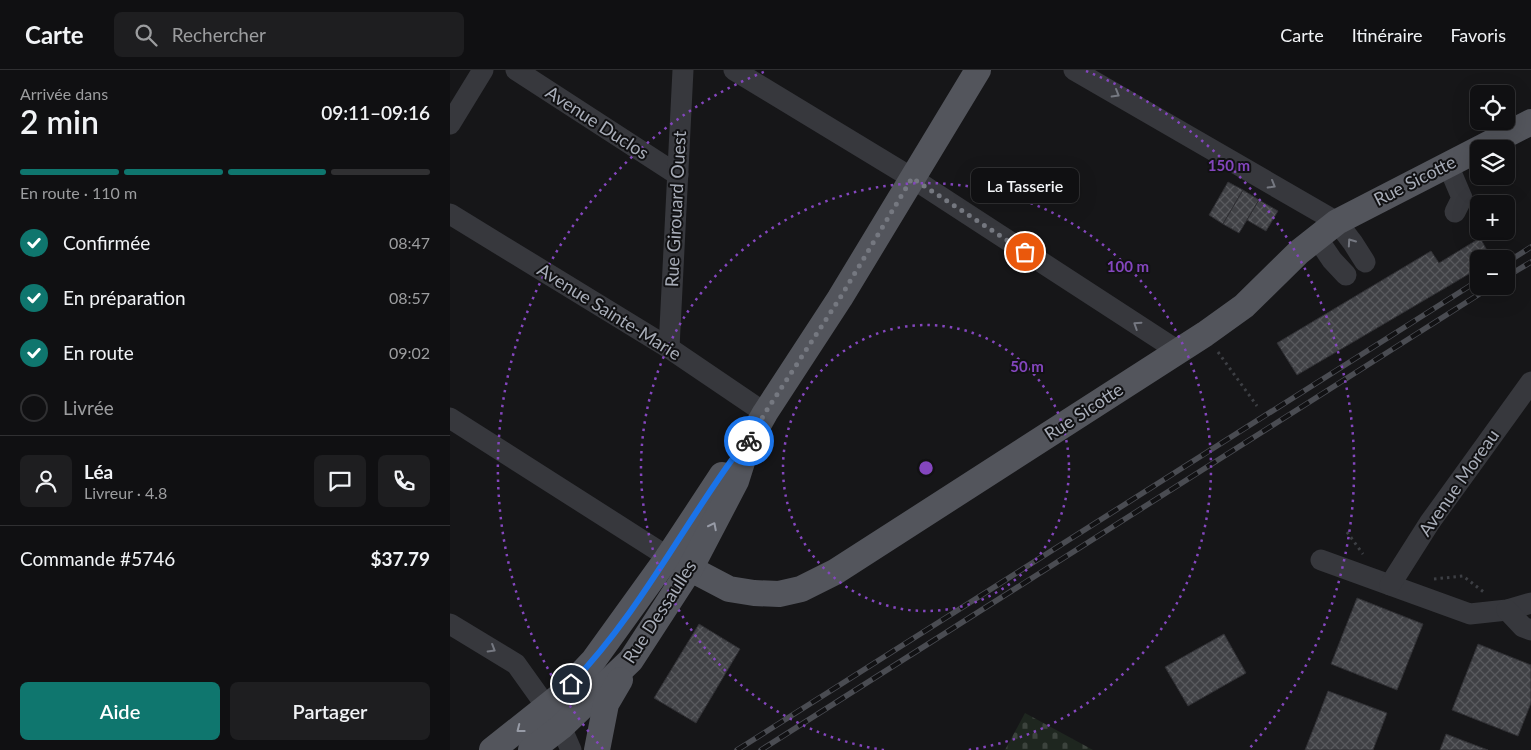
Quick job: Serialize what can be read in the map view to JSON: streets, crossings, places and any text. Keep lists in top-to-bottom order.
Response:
{
  "streets": {
    "main road": ["Rue Sicotte", "Rue Dessaulles"],
    "street": [
      "Avenue Duclos",
      "Rue Girouard Ouest",
      "Avenue Sainte-Marie",
      "Avenue Moreau"
    ]
  },
  "crossings": [
    ["Avenue Duclos", "Rue Girouard Ouest"],
    ["Rue Sicotte", "Rue Dessaulles"],
    ["Rue Girouard Ouest", "Avenue Sainte-Marie"],
    ["Avenue Sainte-Marie", "Rue Dessaulles"]
  ],
  "places": ["La Tasserie"],
  "page": {
    "header": "Carte",
    "search": "Rechercher",
    "nav": ["Carte", "Itinéraire", "Favoris"],
    "heading": ["2 min", "Arrivée dans", "09:11–09:16"],
    "panel": [
      "Léa",
      "Livreur · 4.8",
      "Commande #5746",
      "$37.79"
    ],
    "map_buttons": ["+", "−"],
    "bar": "En route · 110 m",
    "bubble": "La Tasserie",
    "list": [
      ["Confirmée", "08:47"],
      ["En préparation", "08:57"],
      ["En route", "09:02"],
      "Livrée"
    ],
    "buttons": ["Aide", "Partager"]
  },
  "rings": ["150 m", "100 m", "50 m"]
}
